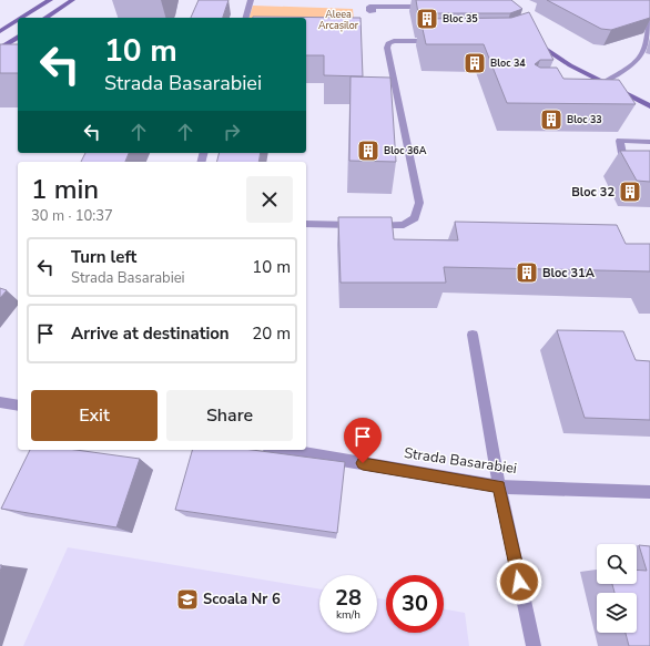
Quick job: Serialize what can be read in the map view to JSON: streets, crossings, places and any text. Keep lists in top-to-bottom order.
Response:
{
  "streets": {
    "street": ["Strada Basarabiei"]
  },
  "parks": ["Aleea Arcașilor"],
  "places": {
    "building": [
      "Bloc 35",
      "Bloc 34",
      "Bloc 33",
      "Bloc 36A",
      "Bloc 32",
      "Bloc 31A"
    ],
    "school or university": ["Scoala Nr 6"]
  },
  "page": {
    "turn": ["10 m", "Strada Basarabiei"],
    "heading": ["1 min", "30 m · 10:37"],
    "list": [
      {
        "name": "Turn left",
        "note": "Strada Basarabiei",
        "value": "10 m"
      },
      {
        "name": "Arrive at destination",
        "value": "20 m"
      }
    ],
    "buttons": ["Exit", "Share"],
    "speed": "28 km/h",
    "limit": "30"
  }
}
